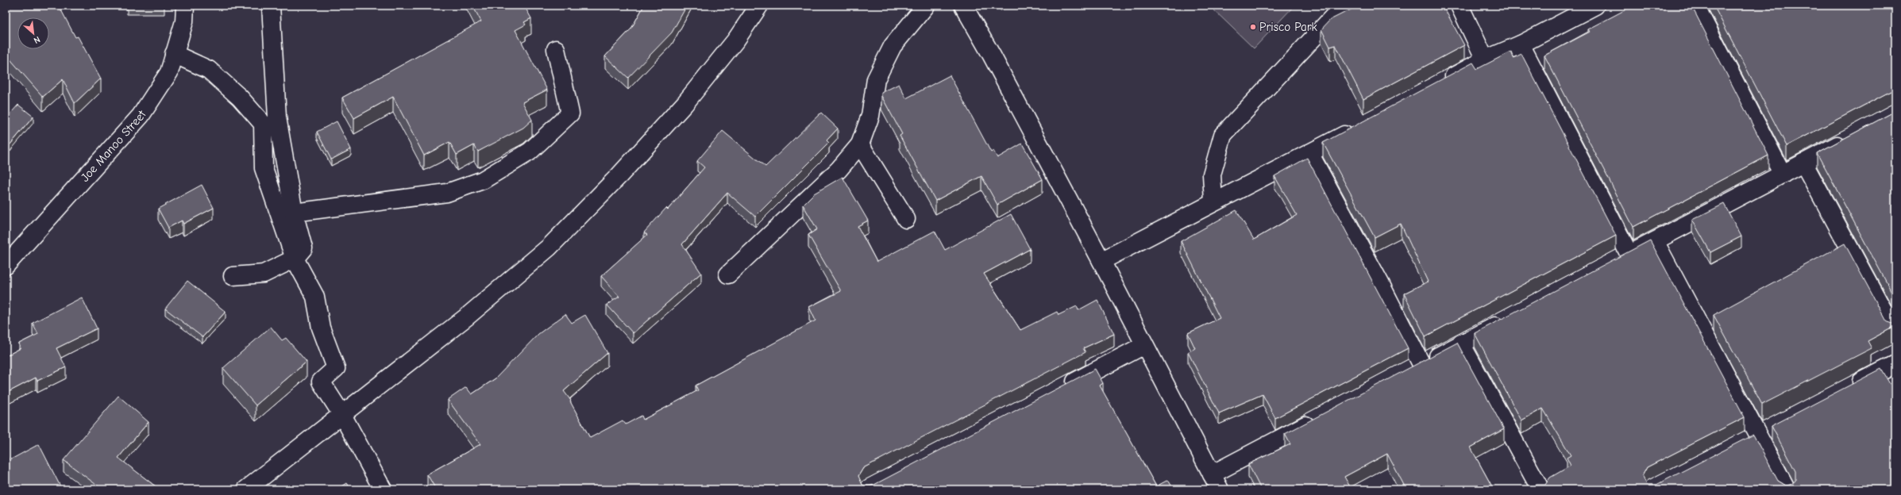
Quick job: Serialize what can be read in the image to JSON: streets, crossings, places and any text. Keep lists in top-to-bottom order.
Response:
{
  "streets": {
    "street": ["Joe Manoo Street"]
  },
  "places": ["Prisco Park"],
  "north": "bottom right"
}
